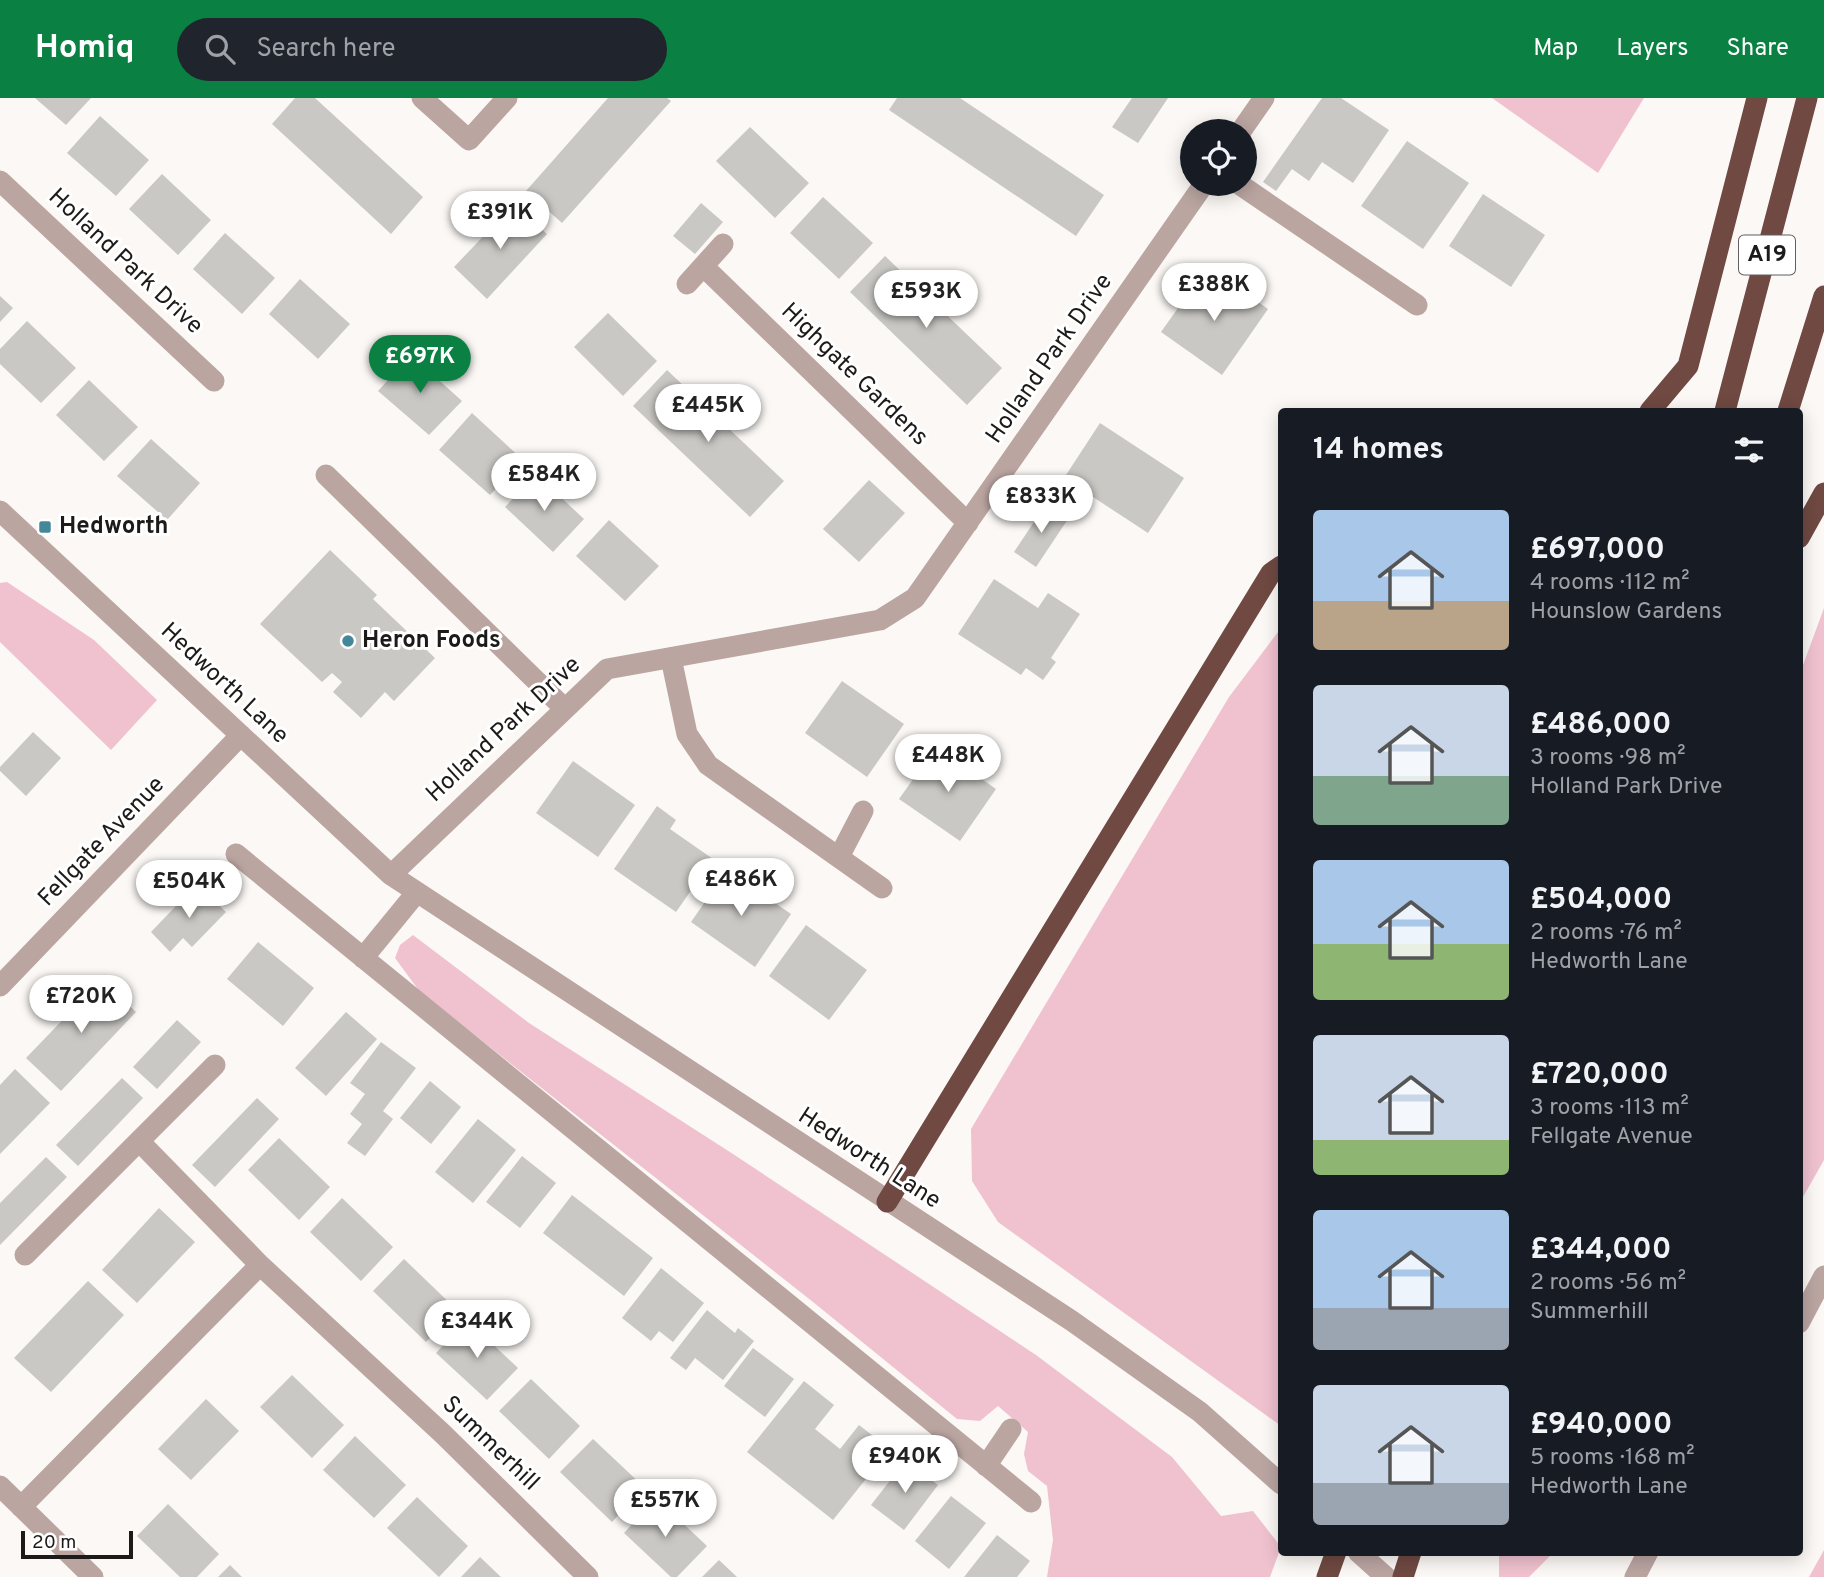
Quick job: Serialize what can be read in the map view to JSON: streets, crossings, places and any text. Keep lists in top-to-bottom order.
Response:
{
  "streets": {
    "highway": ["A19"],
    "street": [
      "Holland Park Drive",
      "Highgate Gardens",
      "Hedworth Lane",
      "Fellgate Avenue",
      "Summerhill"
    ]
  },
  "crossings": [
    ["Holland Park Drive", "Highgate Gardens"],
    ["Holland Park Drive", "Hedworth Lane"],
    ["Hedworth Lane", "Fellgate Avenue"]
  ],
  "places": {
    "transit": ["Hedworth"],
    "other": ["Heron Foods"]
  },
  "scale_bar": "20 m",
  "page": {
    "header": "Homiq",
    "search": "Search here",
    "nav": ["Map", "Layers", "Share"],
    "price": [
      "£391K",
      "£388K",
      "£593K",
      "£697K",
      "£445K",
      "£584K",
      "£833K",
      "£448K",
      "£486K",
      "£504K",
      "£720K",
      "£344K",
      "£940K",
      "£557K"
    ],
    "heading": "14 homes",
    "list": [
      {
        "name": "£697,000",
        "note": "4 rooms · 112 m² · Hounslow Gardens"
      },
      {
        "name": "£486,000",
        "note": "3 rooms · 98 m² · Holland Park Drive"
      },
      {
        "name": "£504,000",
        "note": "2 rooms · 76 m² · Hedworth Lane"
      },
      {
        "name": "£720,000",
        "note": "3 rooms · 113 m² · Fellgate Avenue"
      },
      {
        "name": "£344,000",
        "note": "2 rooms · 56 m² · Summerhill"
      },
      {
        "name": "£940,000",
        "note": "5 rooms · 168 m² · Hedworth Lane"
      }
    ],
    "scale": "20 m"
  }
}
